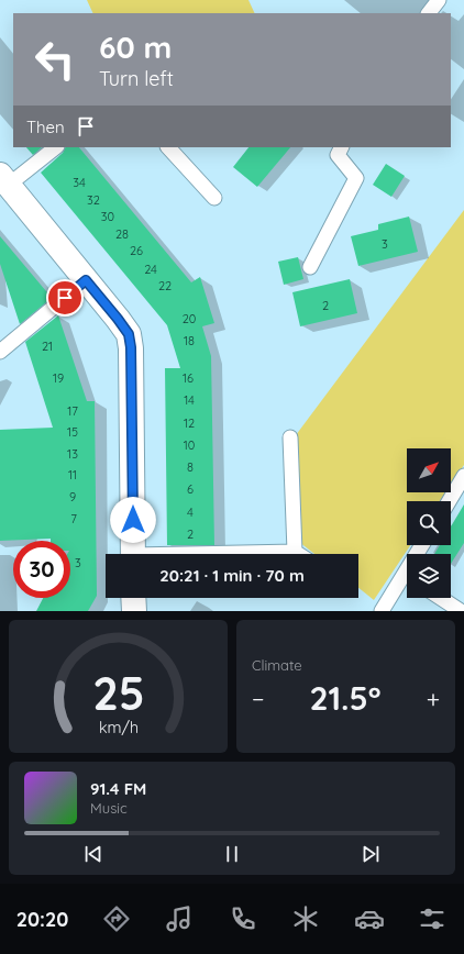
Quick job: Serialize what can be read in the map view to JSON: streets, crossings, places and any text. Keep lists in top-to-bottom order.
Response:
{
  "house_numbers": [
    "34",
    "32",
    "30",
    "28",
    "3",
    "26",
    "24",
    "22",
    "2",
    "20",
    "18",
    "21",
    "19",
    "16",
    "14",
    "17",
    "12",
    "15",
    "10",
    "13",
    "8",
    "11",
    "6",
    "9",
    "4",
    "7",
    "2",
    "3"
  ],
  "north": "top right",
  "page": {
    "turn": ["60 m", "Turn left"],
    "then": "Then",
    "limit": "30",
    "trip": "20:21 · 1 min · 70 m",
    "tile": "Climate",
    "heat": ["−", "21.5°", "+"],
    "song": ["91.4 FM", "Music"],
    "tabs": "20:20",
    "gauge": ["25", "km/h"]
  }
}
